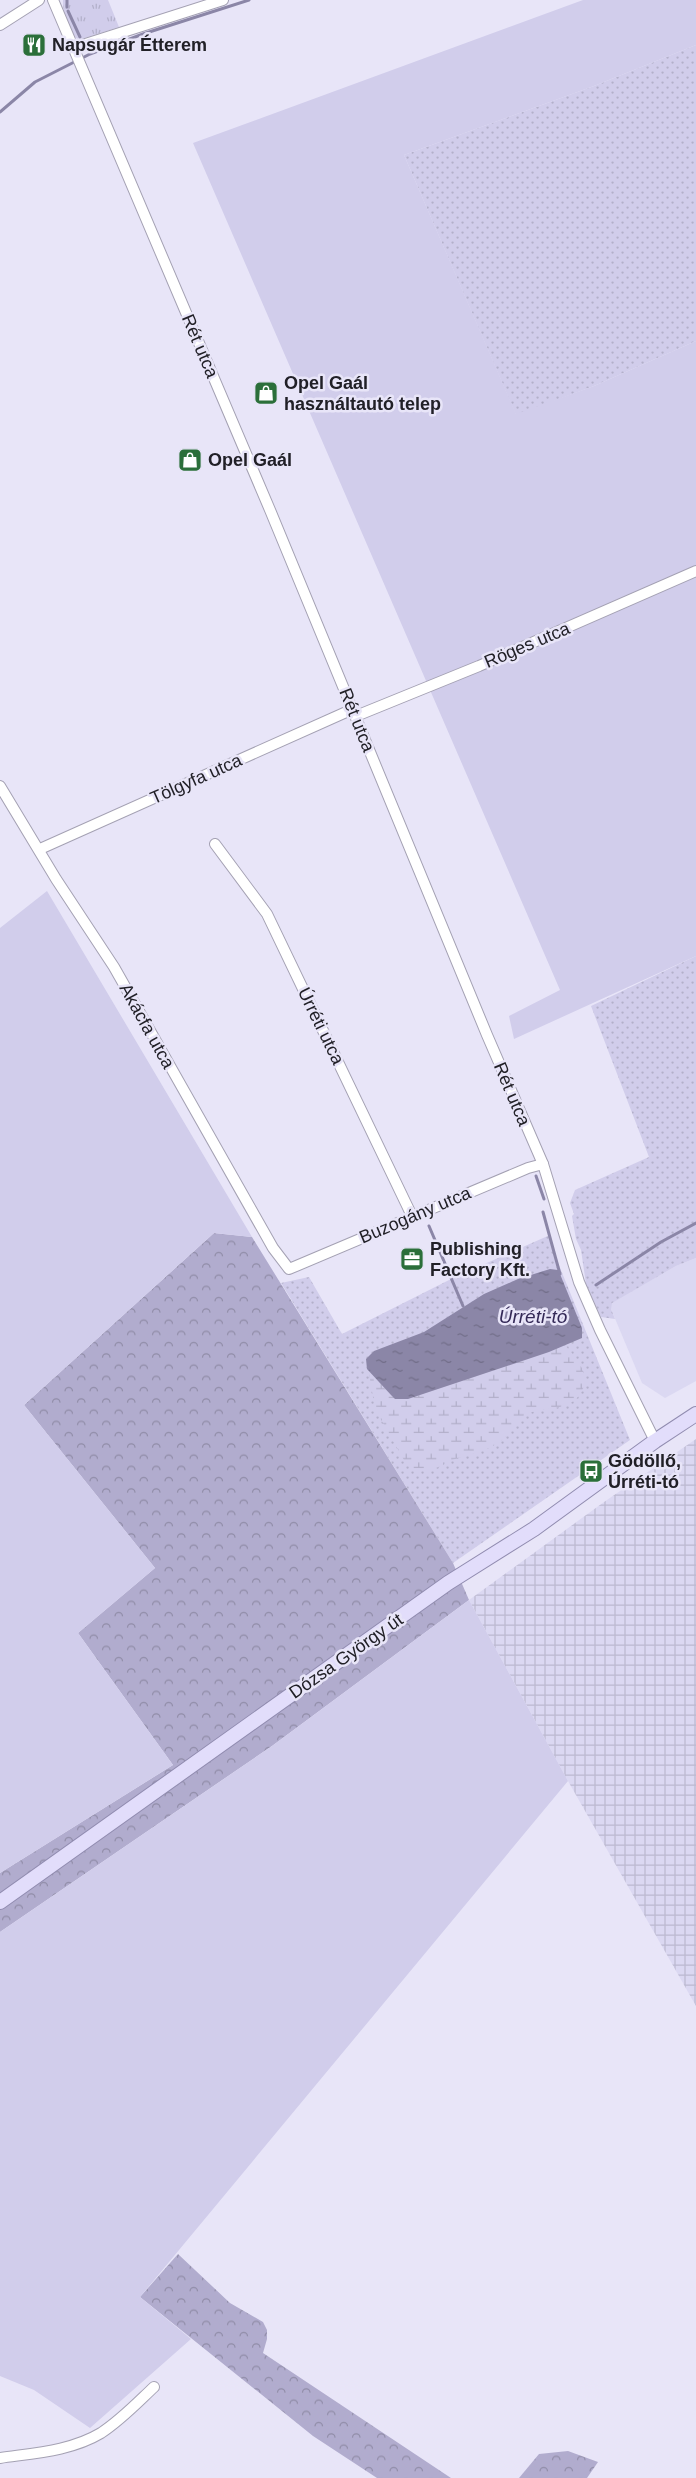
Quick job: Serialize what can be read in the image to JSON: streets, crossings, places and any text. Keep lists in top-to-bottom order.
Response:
{
  "streets": {
    "main road": ["Dózsa György út"],
    "street": [
      "Rét utca",
      "Röges utca",
      "Tölgyfa utca",
      "Akácfa utca",
      "Úrréti utca",
      "Buzogány utca"
    ]
  },
  "crossings": [
    ["Rét utca", "Röges utca"],
    ["Rét utca", "Tölgyfa utca"],
    ["Rét utca", "Buzogány utca"],
    ["Rét utca", "Dózsa György út"],
    ["Röges utca", "Tölgyfa utca"],
    ["Tölgyfa utca", "Akácfa utca"],
    ["Akácfa utca", "Buzogány utca"],
    ["Úrréti utca", "Buzogány utca"]
  ],
  "water": ["Úrréti-tó"],
  "places": {
    "restaurant": ["Napsugár Étterem"],
    "shop": ["Opel Gaál használtautó telep", "Opel Gaál"],
    "office": ["Publishing Factory Kft."],
    "bus stop": ["Gödöllő, Úrréti-tó"]
  }
}
